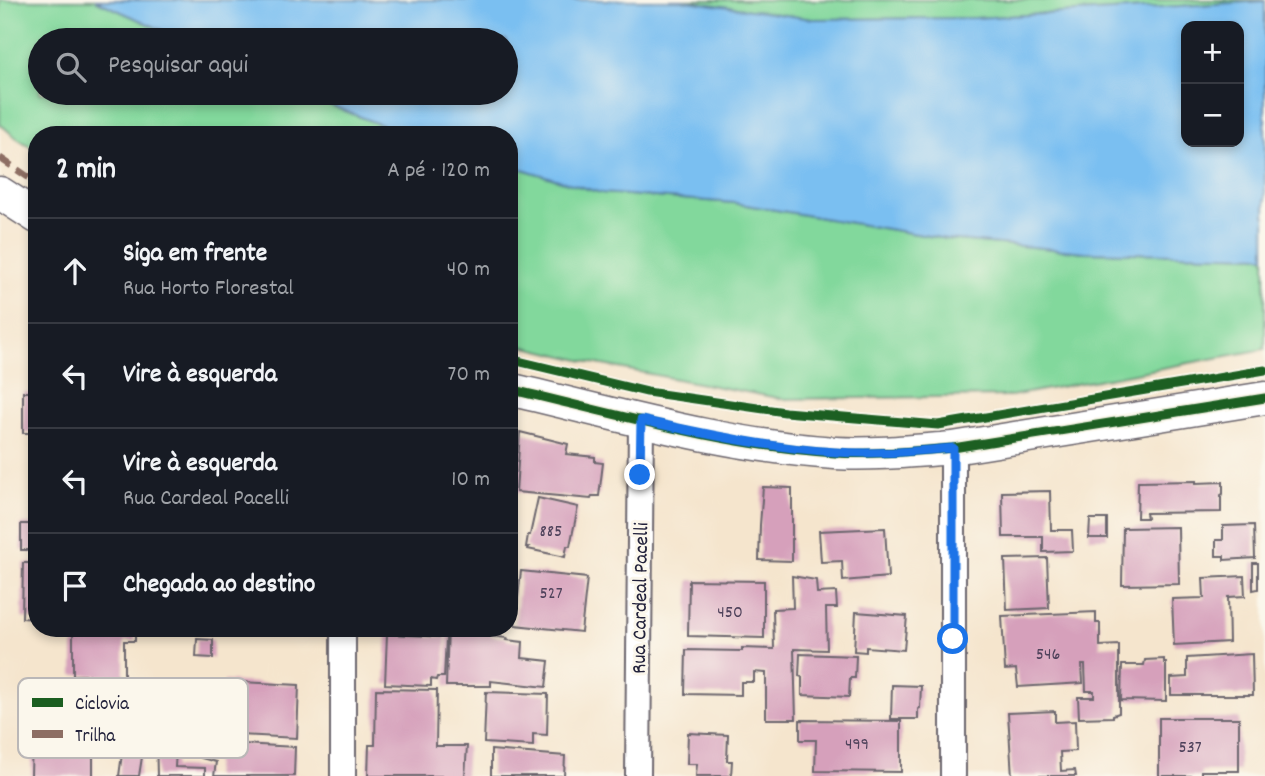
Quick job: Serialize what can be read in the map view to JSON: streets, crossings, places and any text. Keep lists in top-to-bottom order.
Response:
{
  "streets": {
    "street": ["Rua Cardeal Pacelli"]
  },
  "house_numbers": [
    "885",
    "527",
    "450",
    "546",
    "499",
    "537"
  ],
  "legend": ["Ciclovia", "Trilha"],
  "page": {
    "map_buttons": ["+", "−"],
    "search": "Pesquisar aqui",
    "heading": ["2 min", "A pé · 120 m"],
    "list": [
      ["Siga em frente", "Rua Horto Florestal", "40 m"],
      ["Vire à esquerda", "70 m"],
      ["Vire à esquerda", "Rua Cardeal Pacelli", "10 m"],
      "Chegada ao destino"
    ]
  }
}
